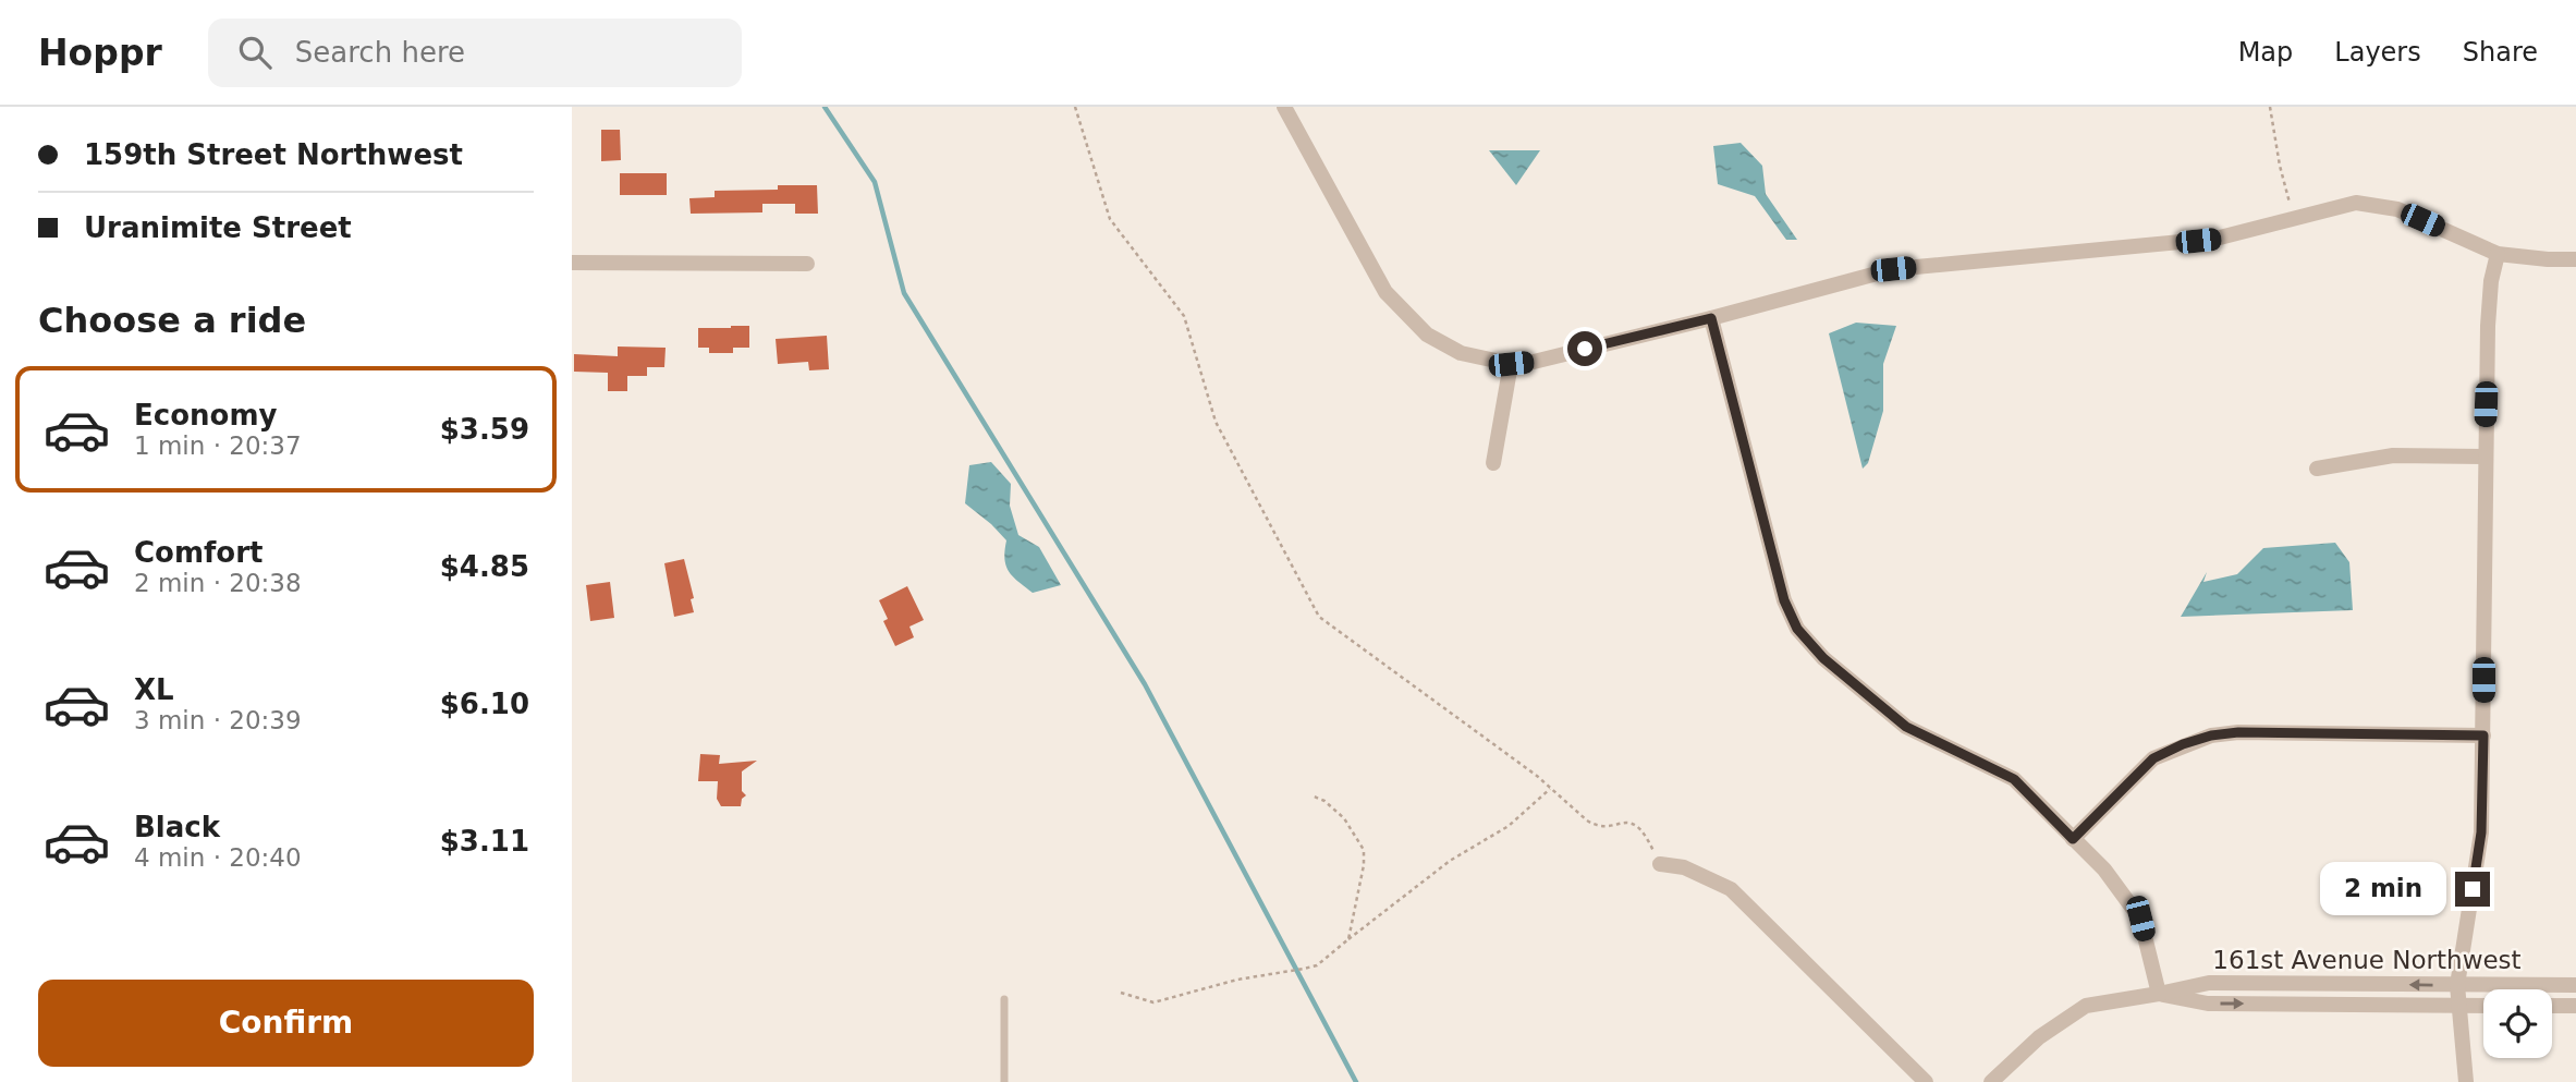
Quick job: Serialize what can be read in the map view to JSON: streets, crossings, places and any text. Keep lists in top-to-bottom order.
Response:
{
  "streets": {
    "street": ["161st Avenue Northwest"]
  },
  "page": {
    "header": "Hoppr",
    "search": "Search here",
    "nav": ["Map", "Layers", "Share"],
    "banner": ["159th Street Northwest", "Uranimite Street"],
    "heading": "Choose a ride",
    "list": [
      {
        "name": "Economy",
        "note": "1 min · 20:37",
        "value": "$3.59"
      },
      {
        "name": "Comfort",
        "note": "2 min · 20:38",
        "value": "$4.85"
      },
      {
        "name": "XL",
        "note": "3 min · 20:39",
        "value": "$6.10"
      },
      {
        "name": "Black",
        "note": "4 min · 20:40",
        "value": "$3.11"
      }
    ],
    "bubble": "2 min",
    "buttons": "Confirm"
  }
}
